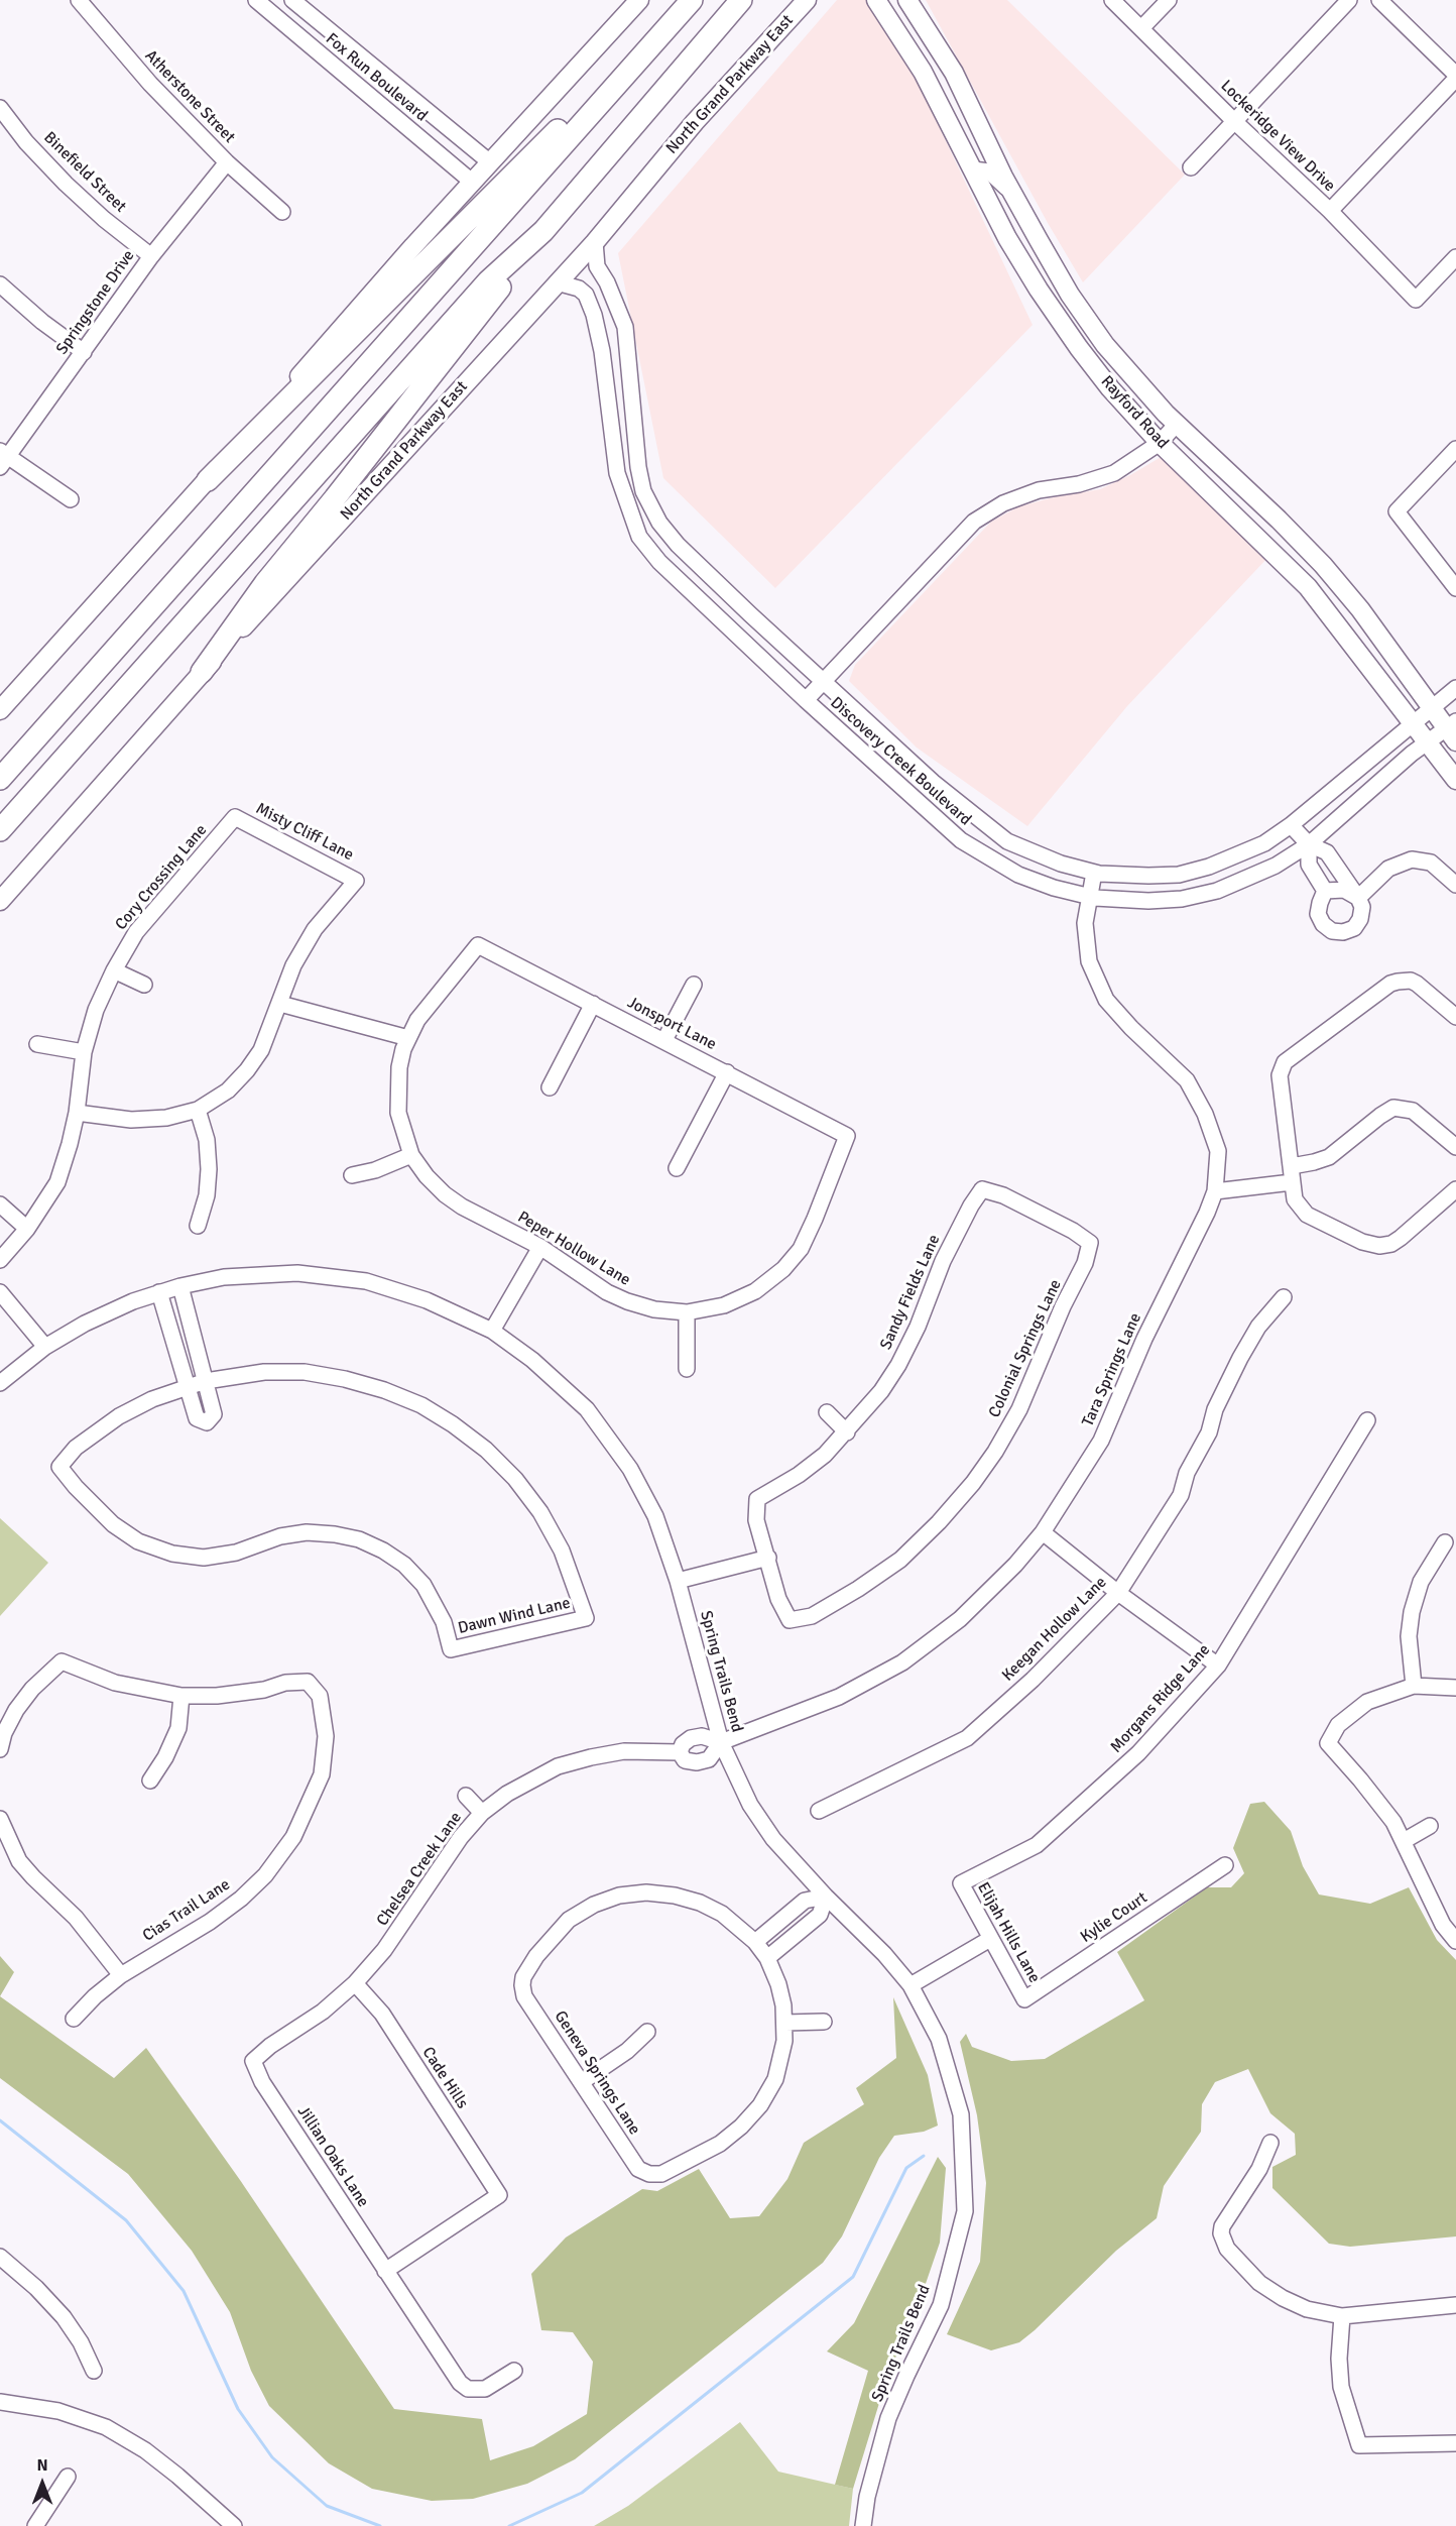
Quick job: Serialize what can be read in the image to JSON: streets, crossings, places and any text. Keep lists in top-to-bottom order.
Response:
{
  "streets": {
    "main road": ["North Grand Parkway East", "Rayford Road"],
    "street": [
      "Fox Run Boulevard",
      "Atherstone Street",
      "Lockeridge View Drive",
      "Binefield Street",
      "Springstone Drive",
      "Discovery Creek Boulevard",
      "Misty Cliff Lane",
      "Cory Crossing Lane",
      "Jonsport Lane",
      "Peper Hollow Lane",
      "Sandy Fields Lane",
      "Colonial Springs Lane",
      "Tara Springs Lane",
      "Dawn Wind Lane",
      "Keegan Hollow Lane",
      "Spring Trails Bend",
      "Morgans Ridge Lane",
      "Chelsea Creek Lane",
      "Cias Trail Lane",
      "Kylie Court",
      "Elijah Hills Lane",
      "Geneva Springs Lane",
      "Cade Hills",
      "Jillian Oaks Lane"
    ]
  },
  "crossings": [
    ["North Grand Parkway East", "Discovery Creek Boulevard"],
    ["Atherstone Street", "Springstone Drive"],
    ["Binefield Street", "Springstone Drive"],
    ["Rayford Road", "Discovery Creek Boulevard"],
    ["Discovery Creek Boulevard", "Tara Springs Lane"],
    ["Misty Cliff Lane", "Cory Crossing Lane"],
    ["Jonsport Lane", "Peper Hollow Lane"],
    ["Sandy Fields Lane", "Colonial Springs Lane"],
    ["Tara Springs Lane", "Spring Trails Bend"],
    ["Tara Springs Lane", "Chelsea Creek Lane"],
    ["Spring Trails Bend", "Chelsea Creek Lane"],
    ["Morgans Ridge Lane", "Elijah Hills Lane"],
    ["Chelsea Creek Lane", "Cade Hills"],
    ["Chelsea Creek Lane", "Jillian Oaks Lane"],
    ["Kylie Court", "Elijah Hills Lane"],
    ["Cade Hills", "Jillian Oaks Lane"]
  ],
  "north": "top"
}
